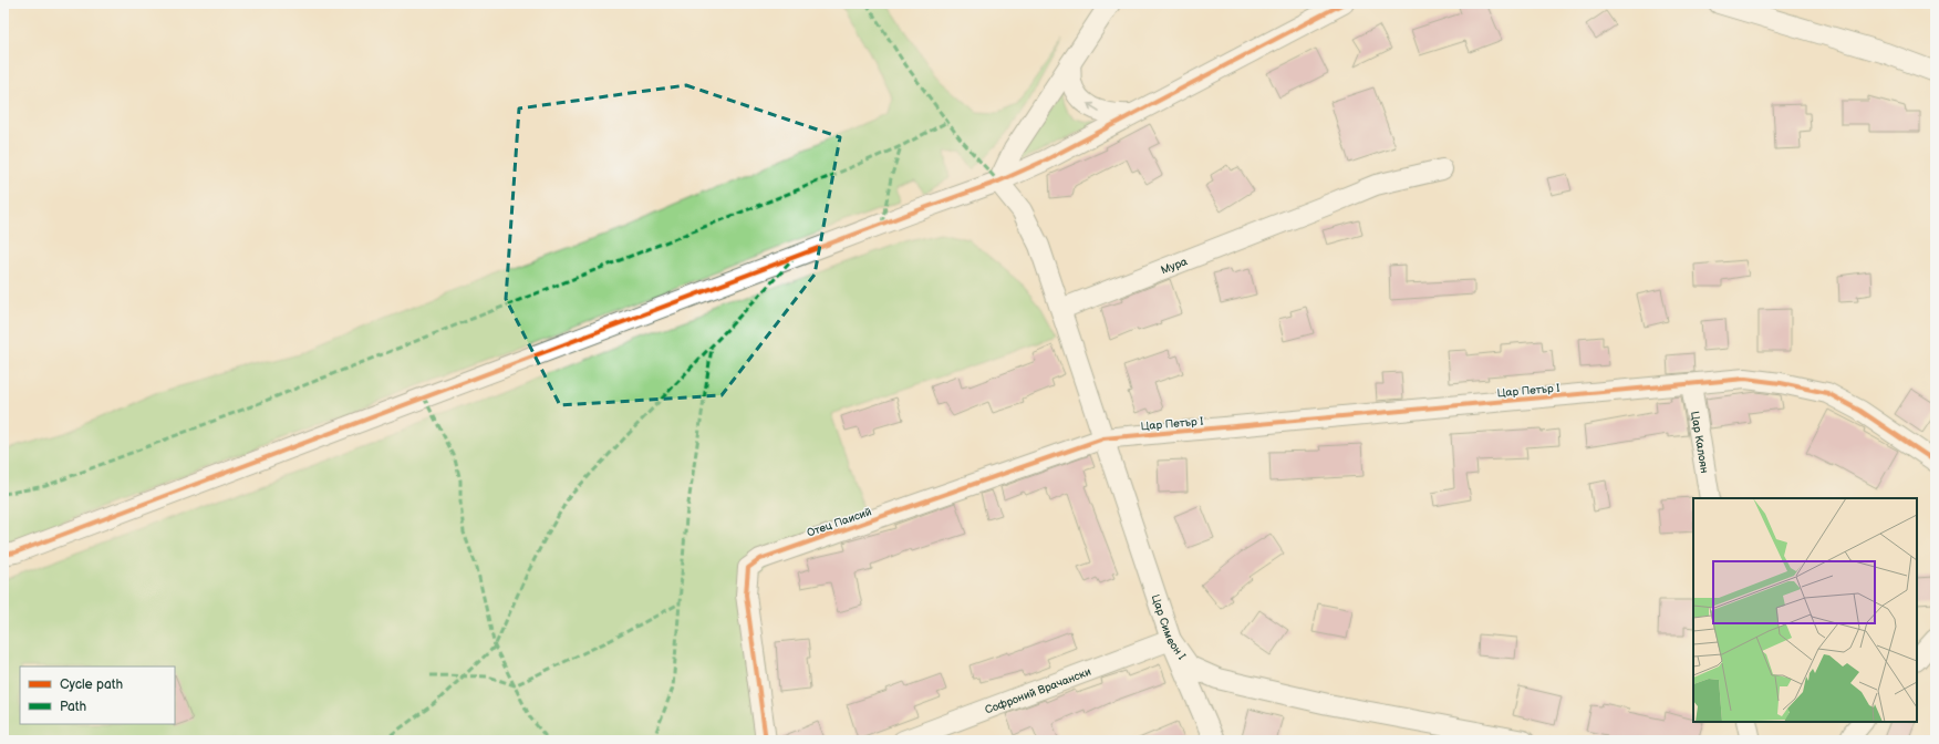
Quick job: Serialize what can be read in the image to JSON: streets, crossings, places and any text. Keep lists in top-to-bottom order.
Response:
{
  "streets": {
    "street": [
      "Мура",
      "Цар Петър I",
      "Цар Калоян",
      "Отец Паисий",
      "Цар Симеон I",
      "Софроний Врачански"
    ]
  },
  "crossings": [
    ["Мура", "Цар Симеон I"],
    ["Цар Петър I", "Цар Калоян"],
    ["Цар Петър I", "Отец Паисий"],
    ["Цар Петър I", "Цар Симеон I"],
    ["Отец Паисий", "Цар Симеон I"],
    ["Цар Симеон I", "Софроний Врачански"]
  ],
  "legend": ["Cycle path", "Path"]
}
